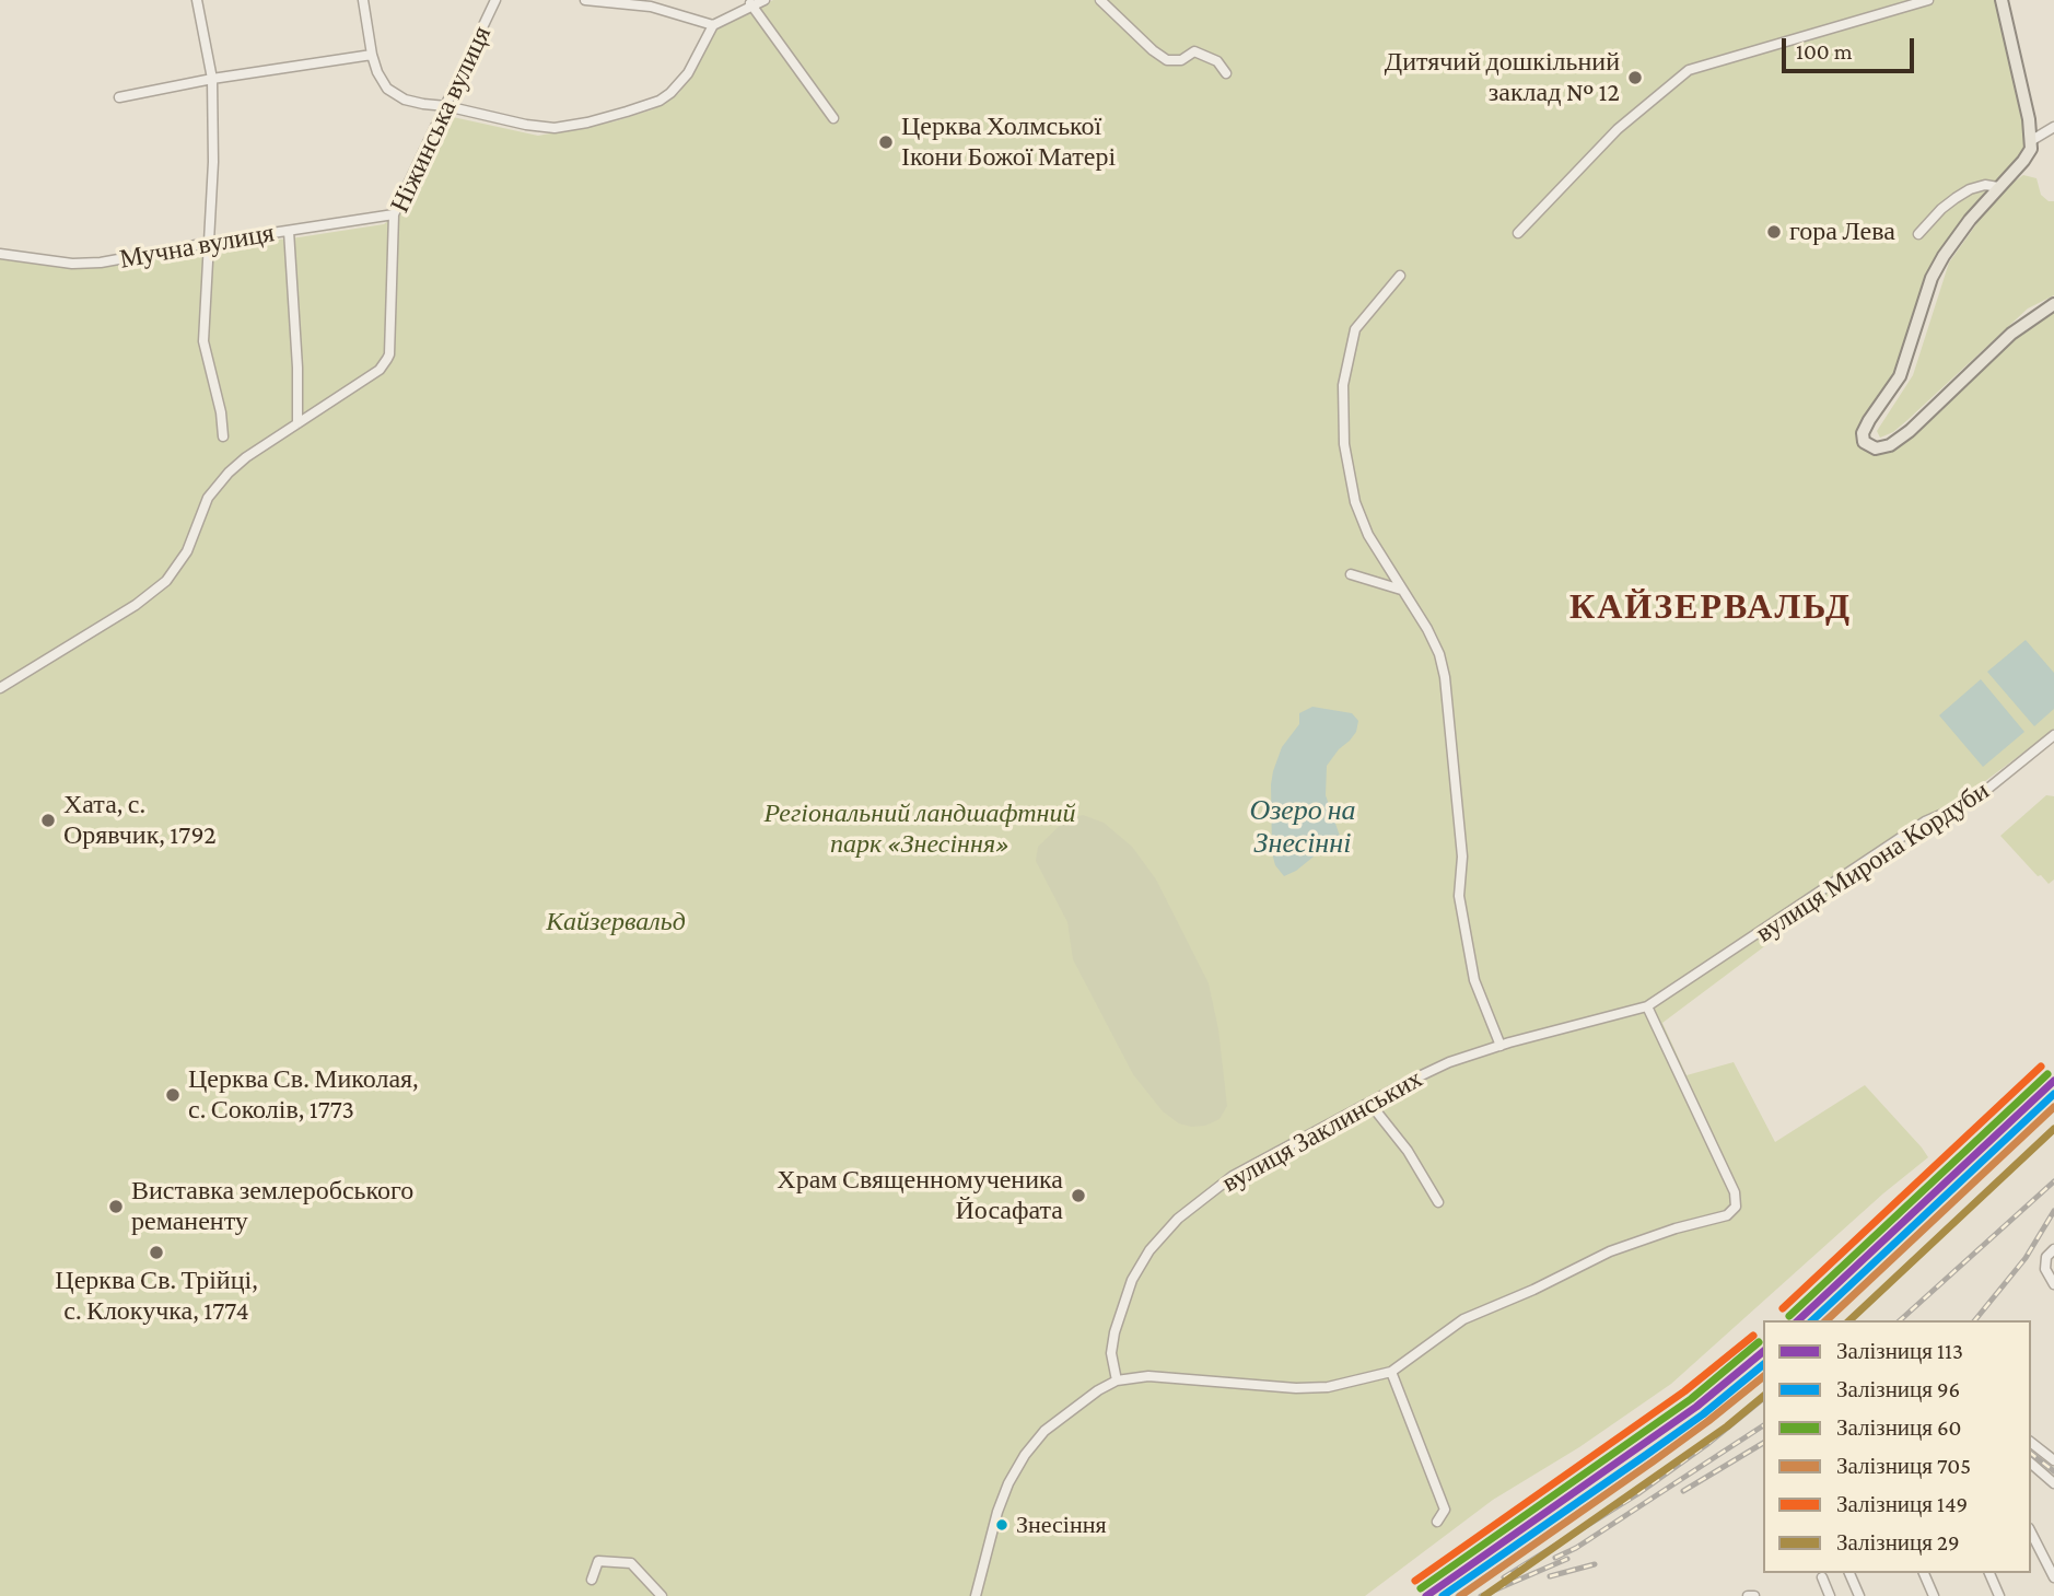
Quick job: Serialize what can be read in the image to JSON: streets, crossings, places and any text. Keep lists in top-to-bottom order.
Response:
{
  "streets": {
    "street": [
      "Ніжинська вулиця",
      "Мучна вулиця",
      "вулиця Мирона Кордуби",
      "вулиця Заклинських"
    ]
  },
  "crossings": [
    ["Ніжинська вулиця", "Мучна вулиця"],
    ["вулиця Мирона Кордуби", "вулиця Заклинських"]
  ],
  "districts": ["КАЙЗЕРВАЛЬД"],
  "water": ["Озеро на Знесінні"],
  "parks": ["Регіональний ландшафтний парк «Знесіння»", "Кайзервальд"],
  "places": [
    "Дитячий дошкільний заклад № 12",
    "Церква Холмської Ікони Божої Матері",
    "гора Лева",
    "Хата, с. Орявчик, 1792",
    "Церква Св. Миколая, с. Соколів, 1773",
    "Храм Священномученика Йосафата",
    "Виставка землеробського реманенту",
    "Церква Св. Трійці, с. Клокучка, 1774",
    "Знесіння"
  ],
  "lines": [
    "rail line 149",
    "rail line 60",
    "rail line 113",
    "rail line 96",
    "rail line 705",
    "rail line 29"
  ],
  "legend": [
    "Залізниця 113",
    "Залізниця 96",
    "Залізниця 60",
    "Залізниця 705",
    "Залізниця 149",
    "Залізниця 29"
  ],
  "scale_bar": "100 m"
}
